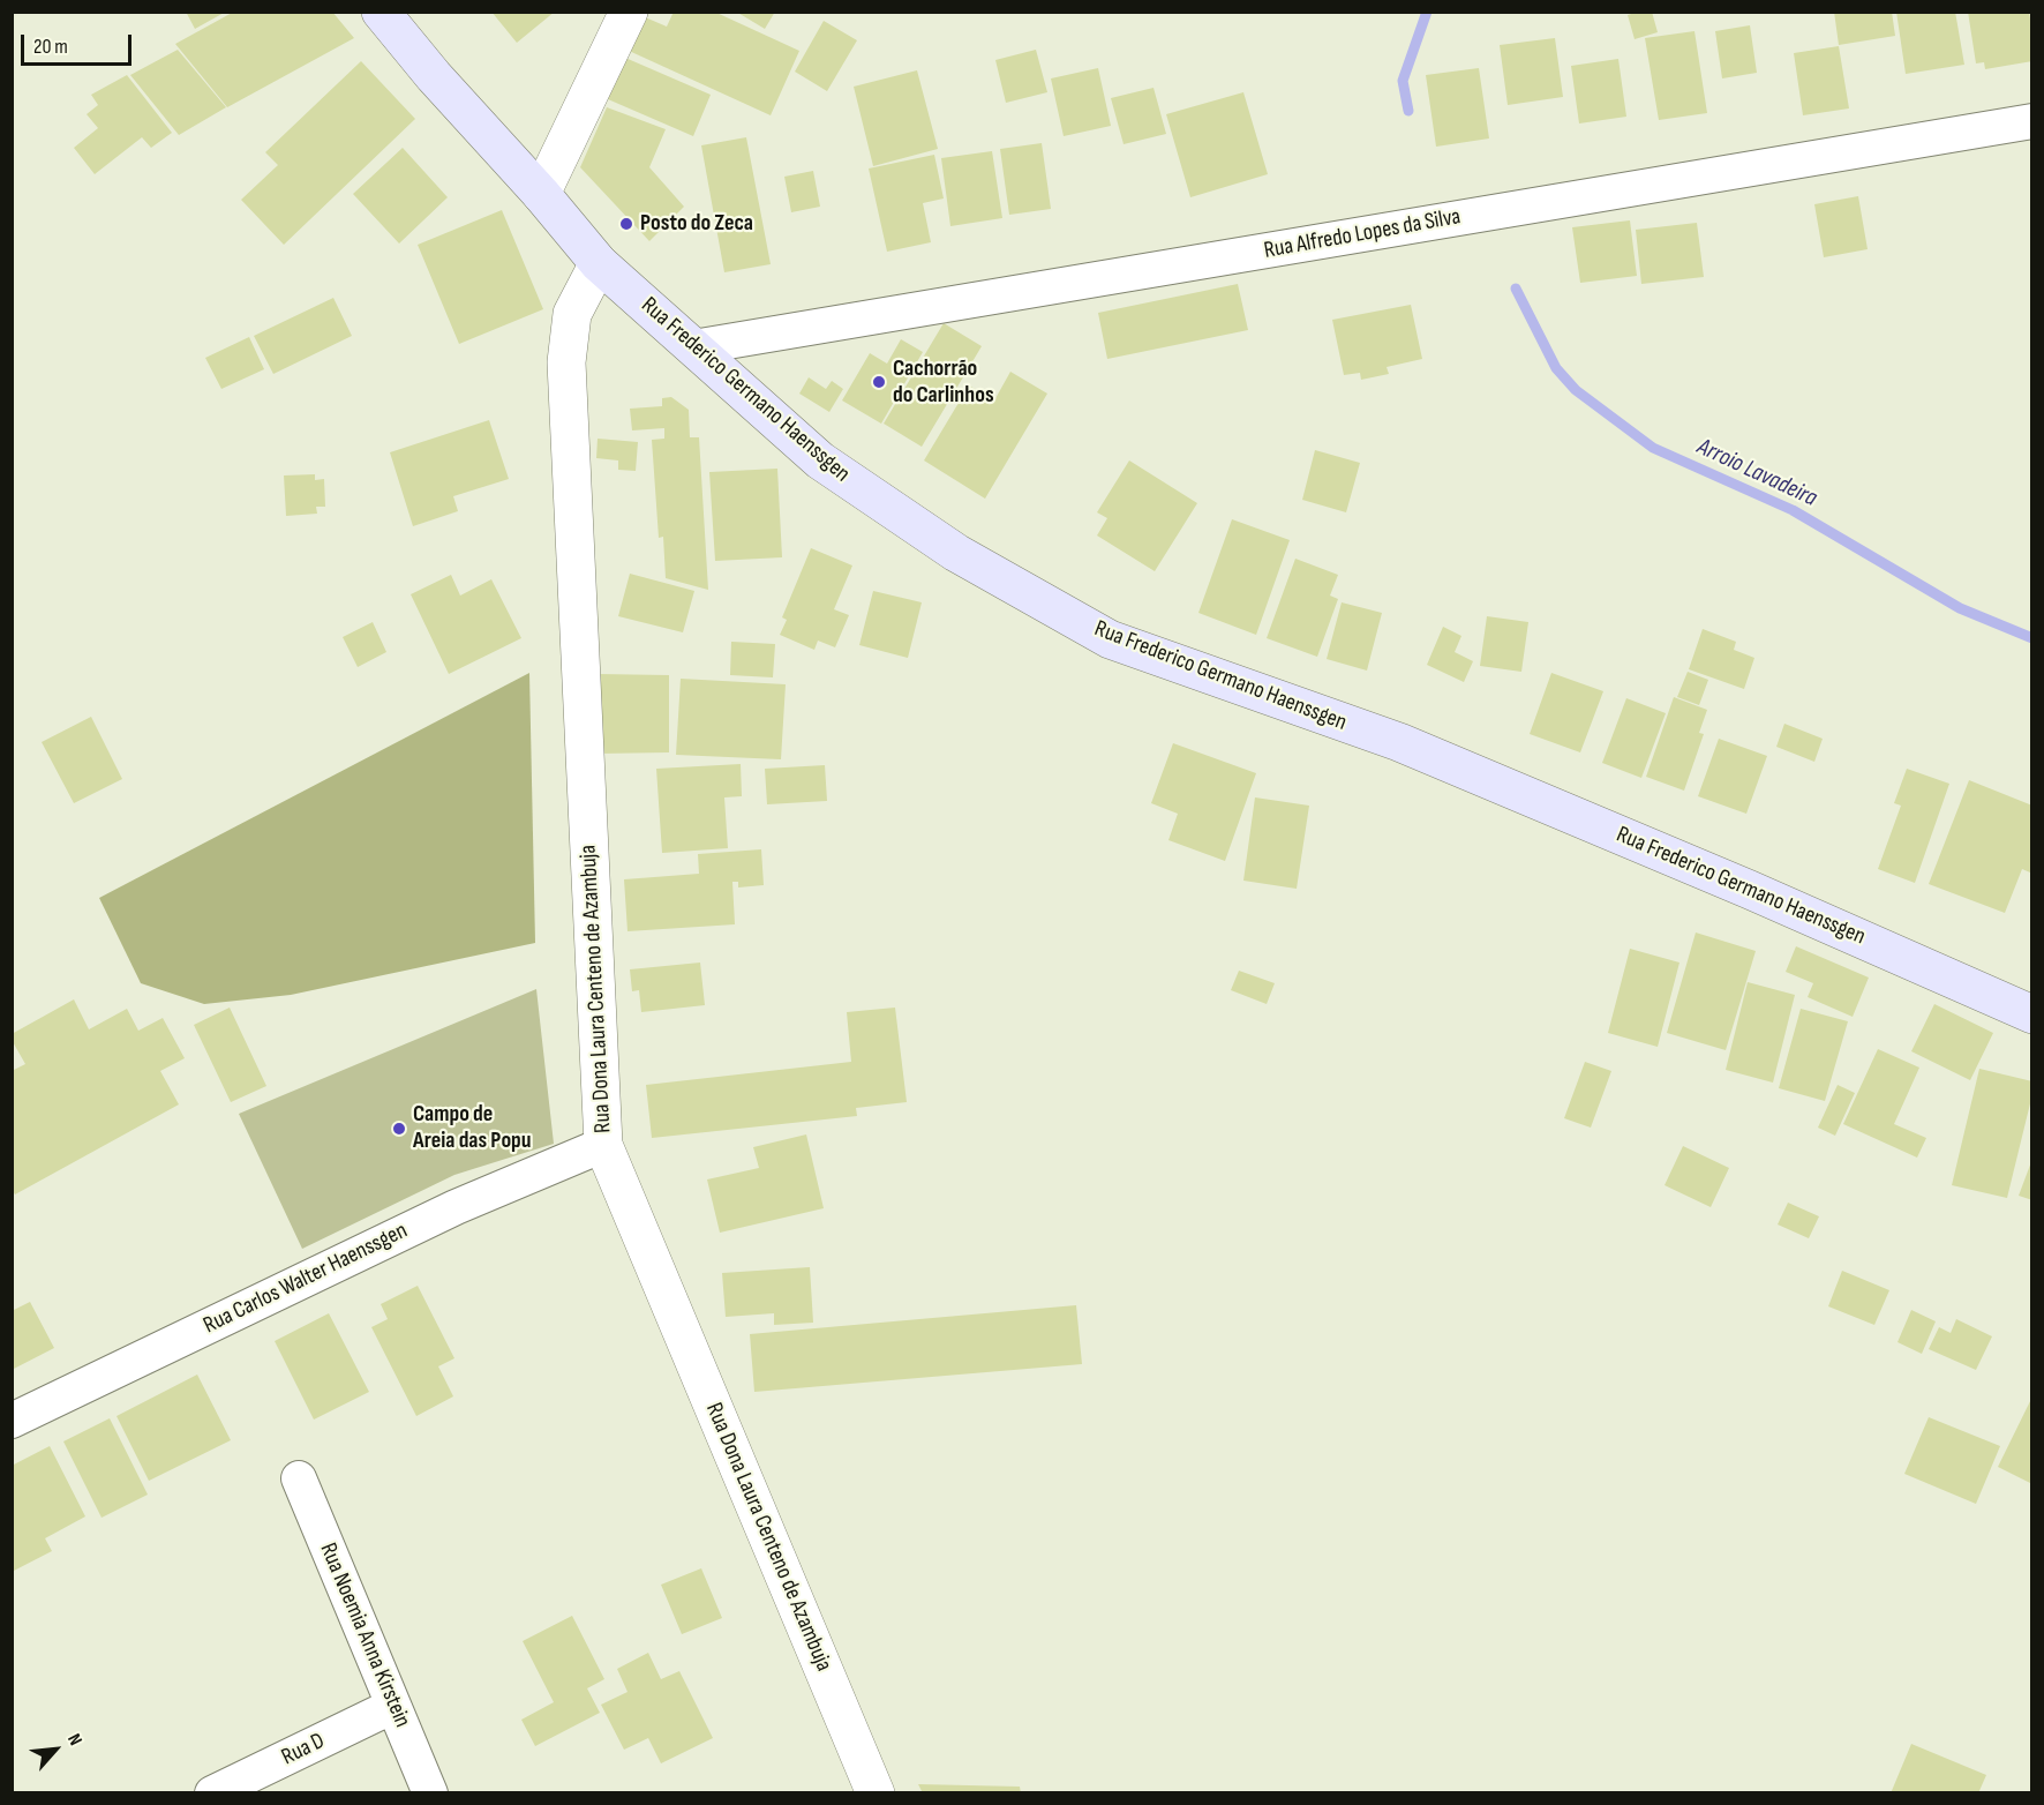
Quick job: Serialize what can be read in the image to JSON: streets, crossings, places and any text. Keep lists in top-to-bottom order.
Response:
{
  "streets": {
    "main road": ["Rua Frederico Germano Haenssgen"],
    "street": [
      "Rua Alfredo Lopes da Silva",
      "Rua Dona Laura Centeno de Azambuja",
      "Rua Carlos Walter Haenssgen",
      "Rua Noemia Anna Kirstein",
      "Rua D"
    ]
  },
  "crossings": [
    ["Rua Alfredo Lopes da Silva", "Rua Frederico Germano Haenssgen"],
    ["Rua Frederico Germano Haenssgen", "Rua Dona Laura Centeno de Azambuja"],
    ["Rua Dona Laura Centeno de Azambuja", "Rua Carlos Walter Haenssgen"],
    ["Rua Noemia Anna Kirstein", "Rua D"]
  ],
  "water": ["Arroio Lavadeira"],
  "places": ["Posto do Zeca", "Cachorrão do Carlinhos", "Campo de Areia das Popu"],
  "scale_bar": "20 m",
  "north": "top right"
}
